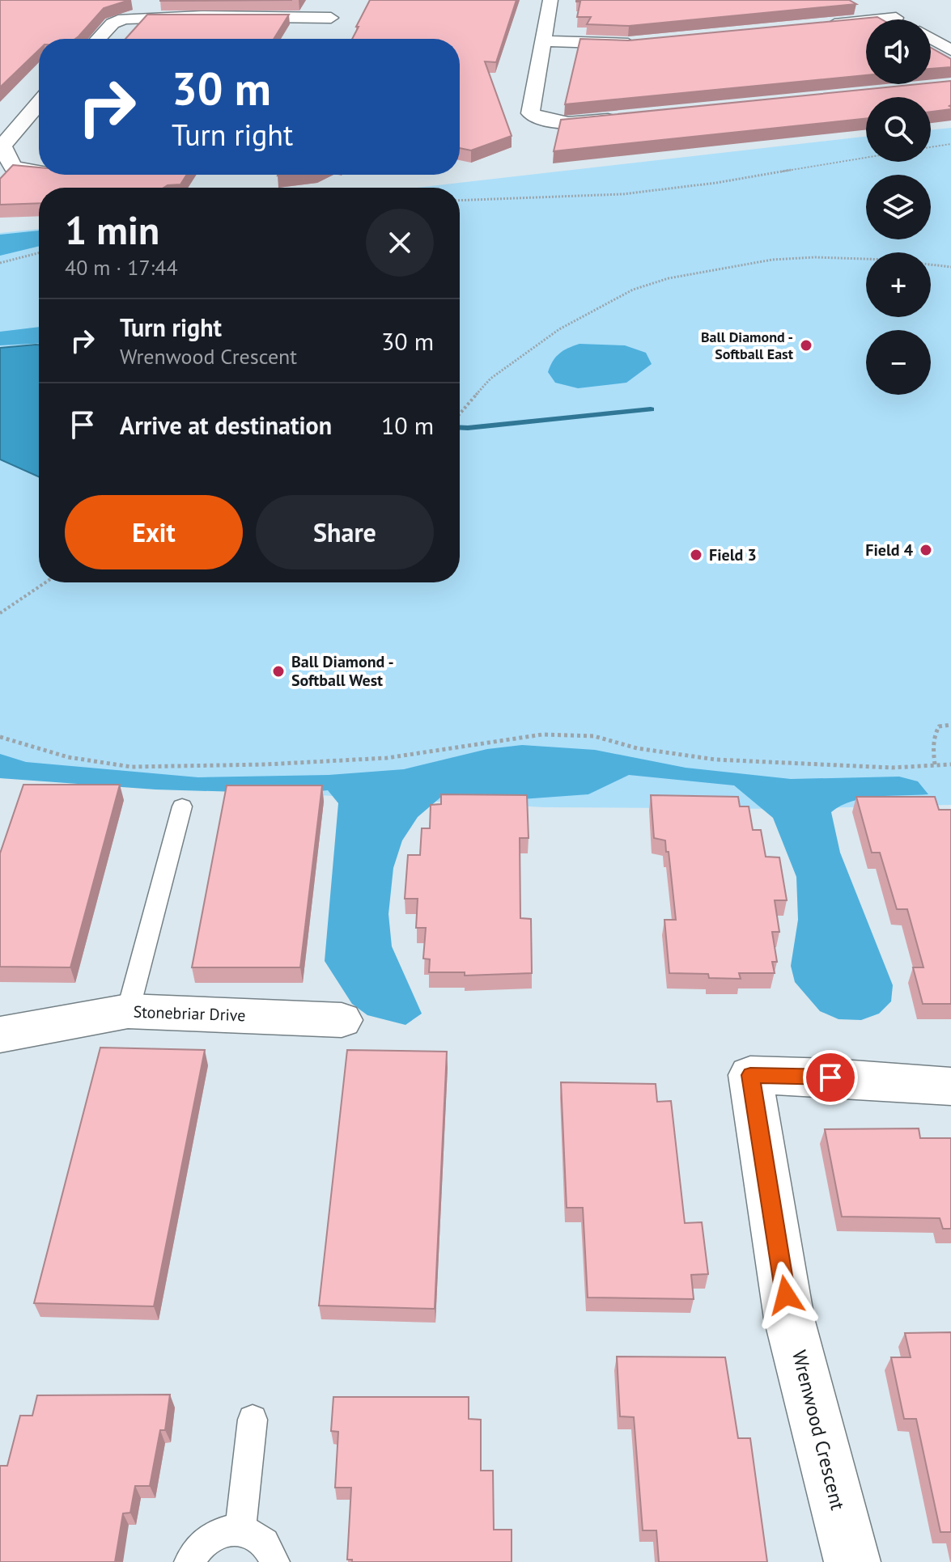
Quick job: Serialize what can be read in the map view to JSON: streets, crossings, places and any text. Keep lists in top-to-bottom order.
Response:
{
  "streets": {
    "street": ["Stonebriar Drive", "Wrenwood Crescent"]
  },
  "places": [
    "Ball Diamond - Softball East",
    "Field 4",
    "Field 3",
    "Ball Diamond - Softball West"
  ],
  "page": {
    "map_buttons": ["+", "−"],
    "turn": ["30 m", "Turn right"],
    "heading": ["1 min", "40 m · 17:44"],
    "list": [
      {
        "name": "Turn right",
        "note": "Wrenwood Crescent",
        "value": "30 m"
      },
      {
        "name": "Arrive at destination",
        "value": "10 m"
      }
    ],
    "buttons": ["Exit", "Share"]
  }
}
